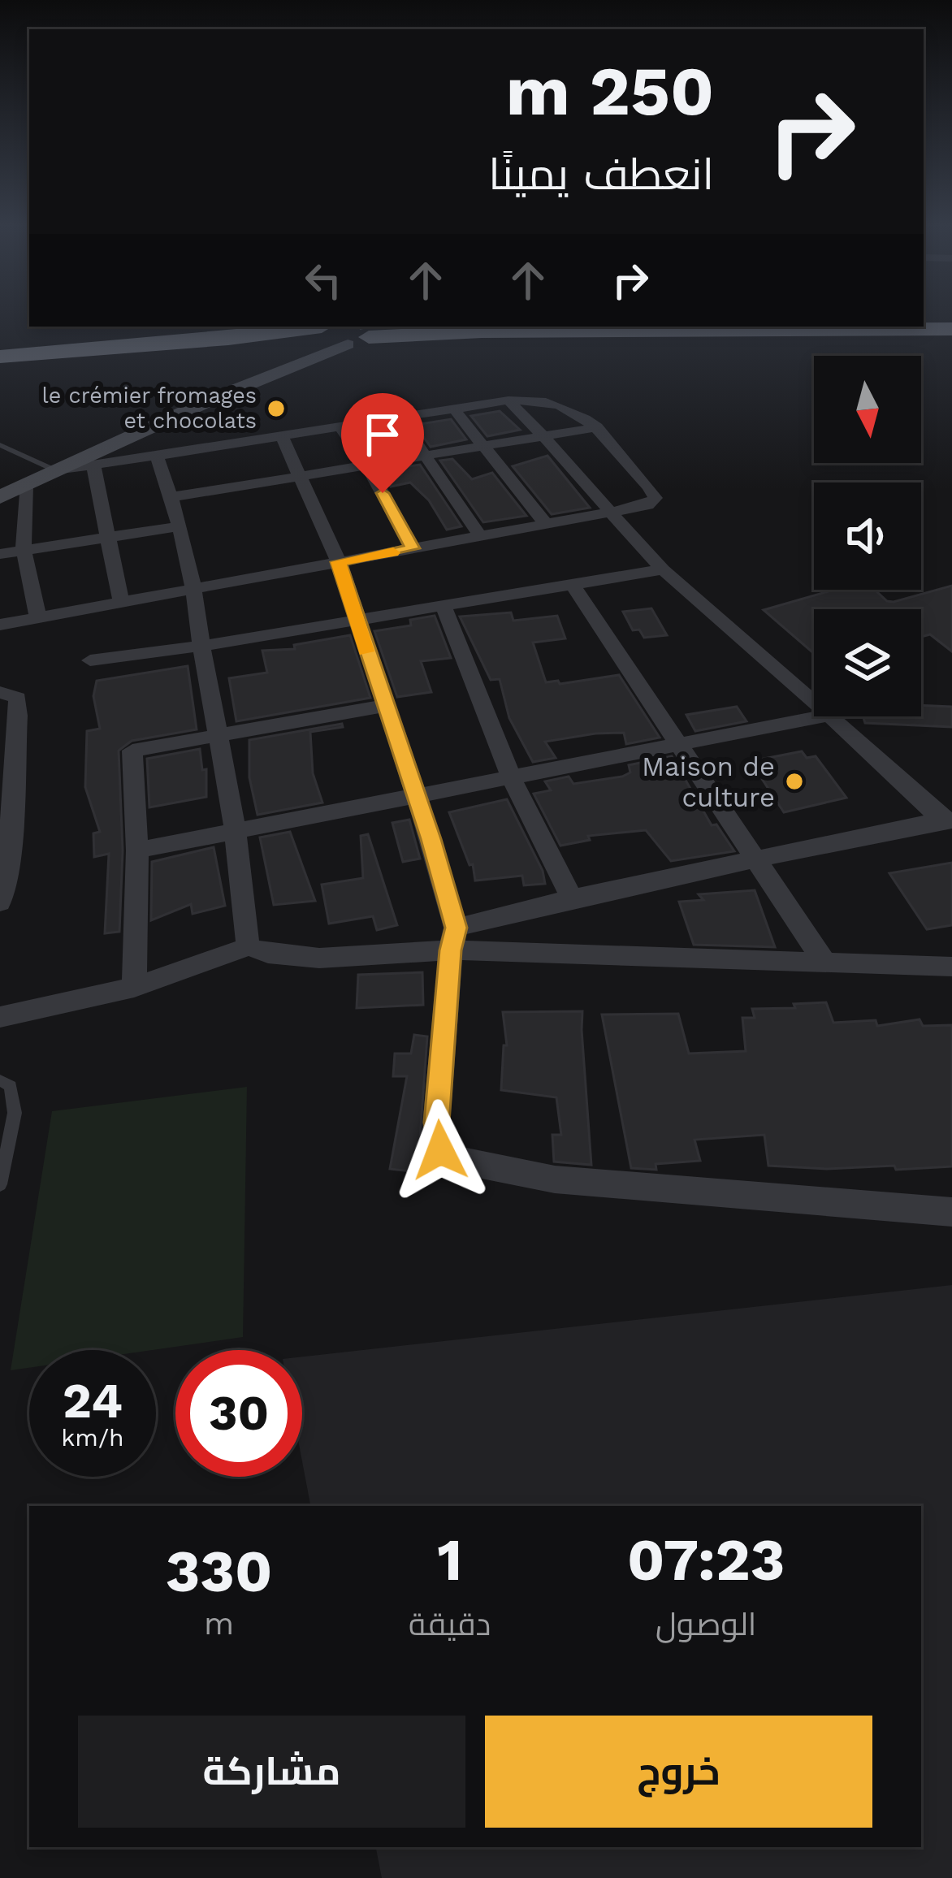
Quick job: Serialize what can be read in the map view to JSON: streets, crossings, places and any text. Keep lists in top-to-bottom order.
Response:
{
  "places": ["le crémier fromages et chocolats", "Maison de culture"],
  "north": "bottom",
  "page": {
    "turn": ["250 m", "انعطف يمينًا"],
    "speed": "24 km/h",
    "limit": "30",
    "eta": [
      "07:23",
      "الوصول",
      "1",
      "دقيقة",
      "330",
      "m"
    ],
    "buttons": ["خروج", "مشاركة"]
  }
}
